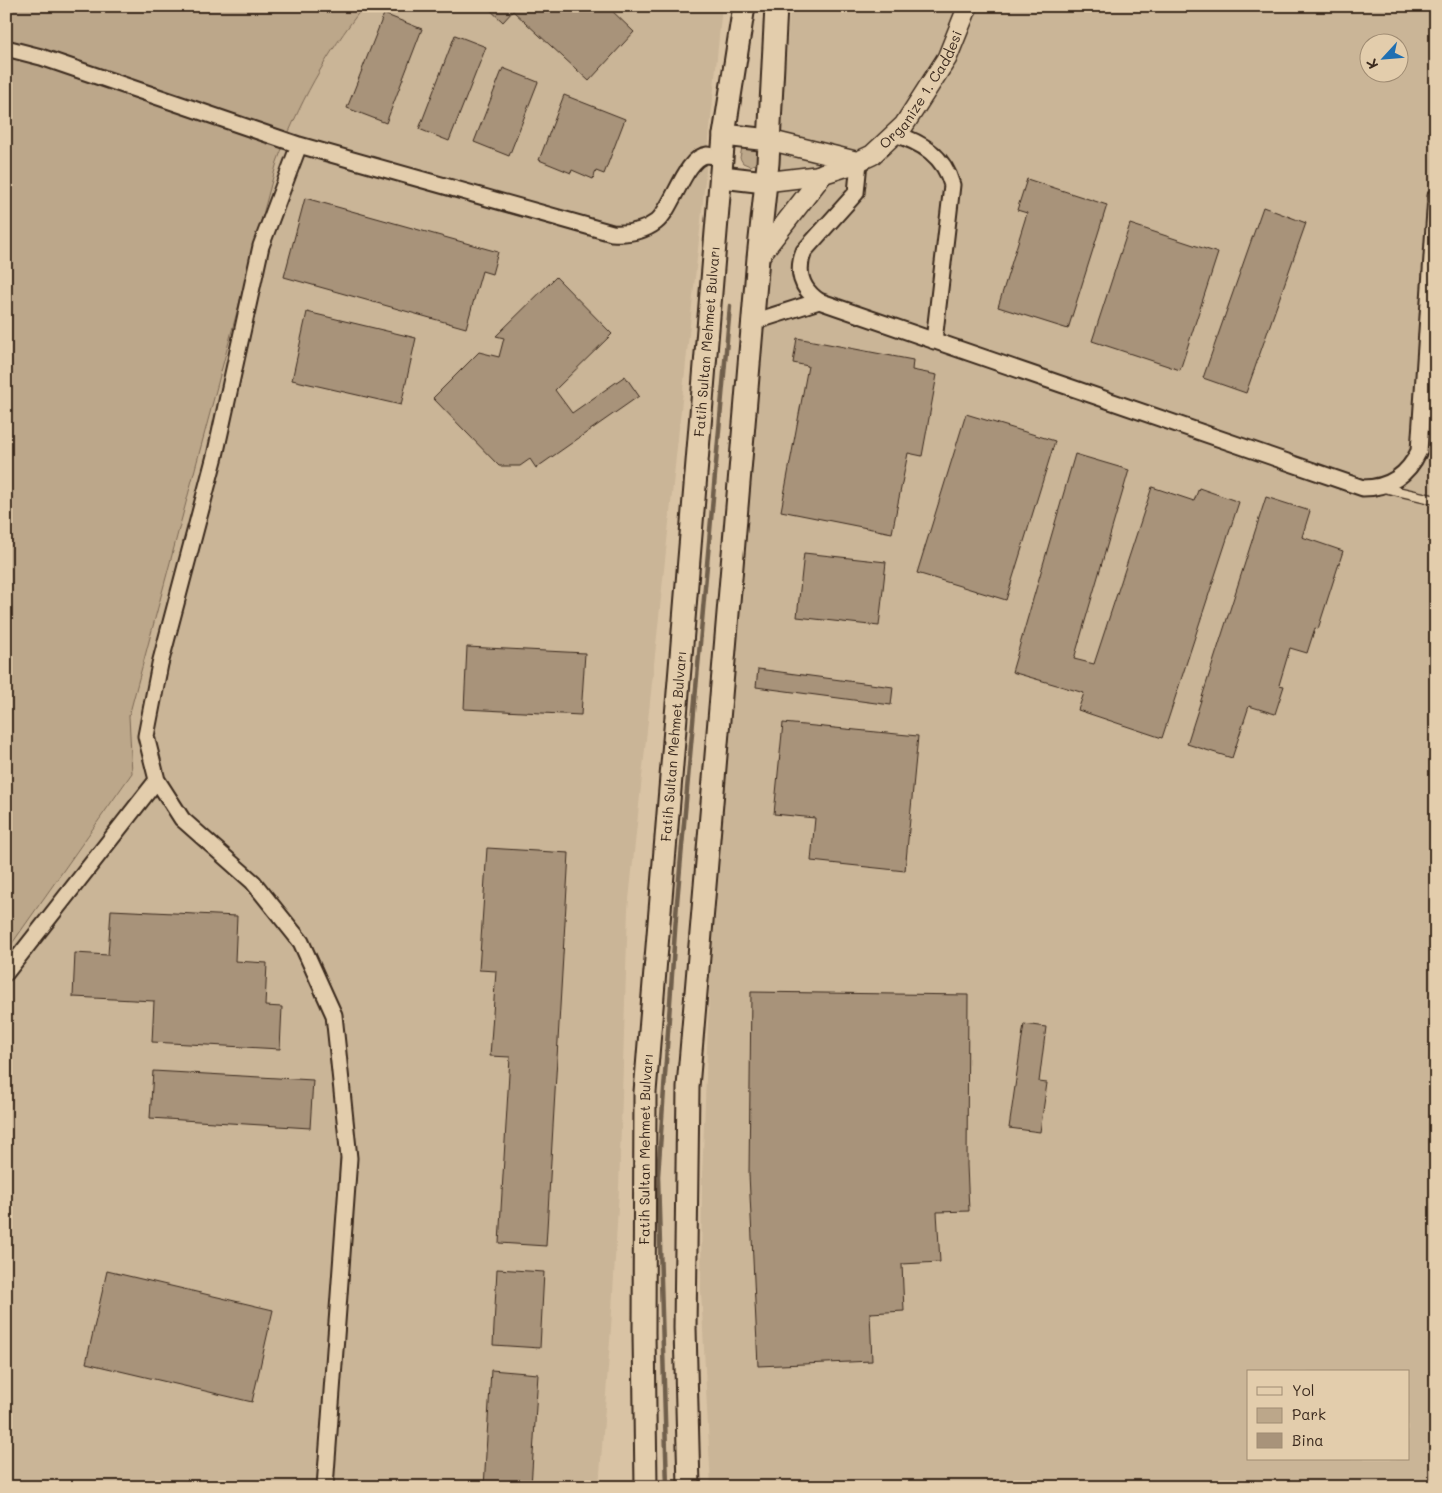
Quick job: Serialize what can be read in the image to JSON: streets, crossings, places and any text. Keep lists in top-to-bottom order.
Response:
{
  "streets": {
    "main road": ["Fatih Sultan Mehmet Bulvarı"],
    "street": ["Organize 1. Caddesi"]
  },
  "legend": ["Yol", "Park", "Bina"],
  "north": "bottom left"
}
